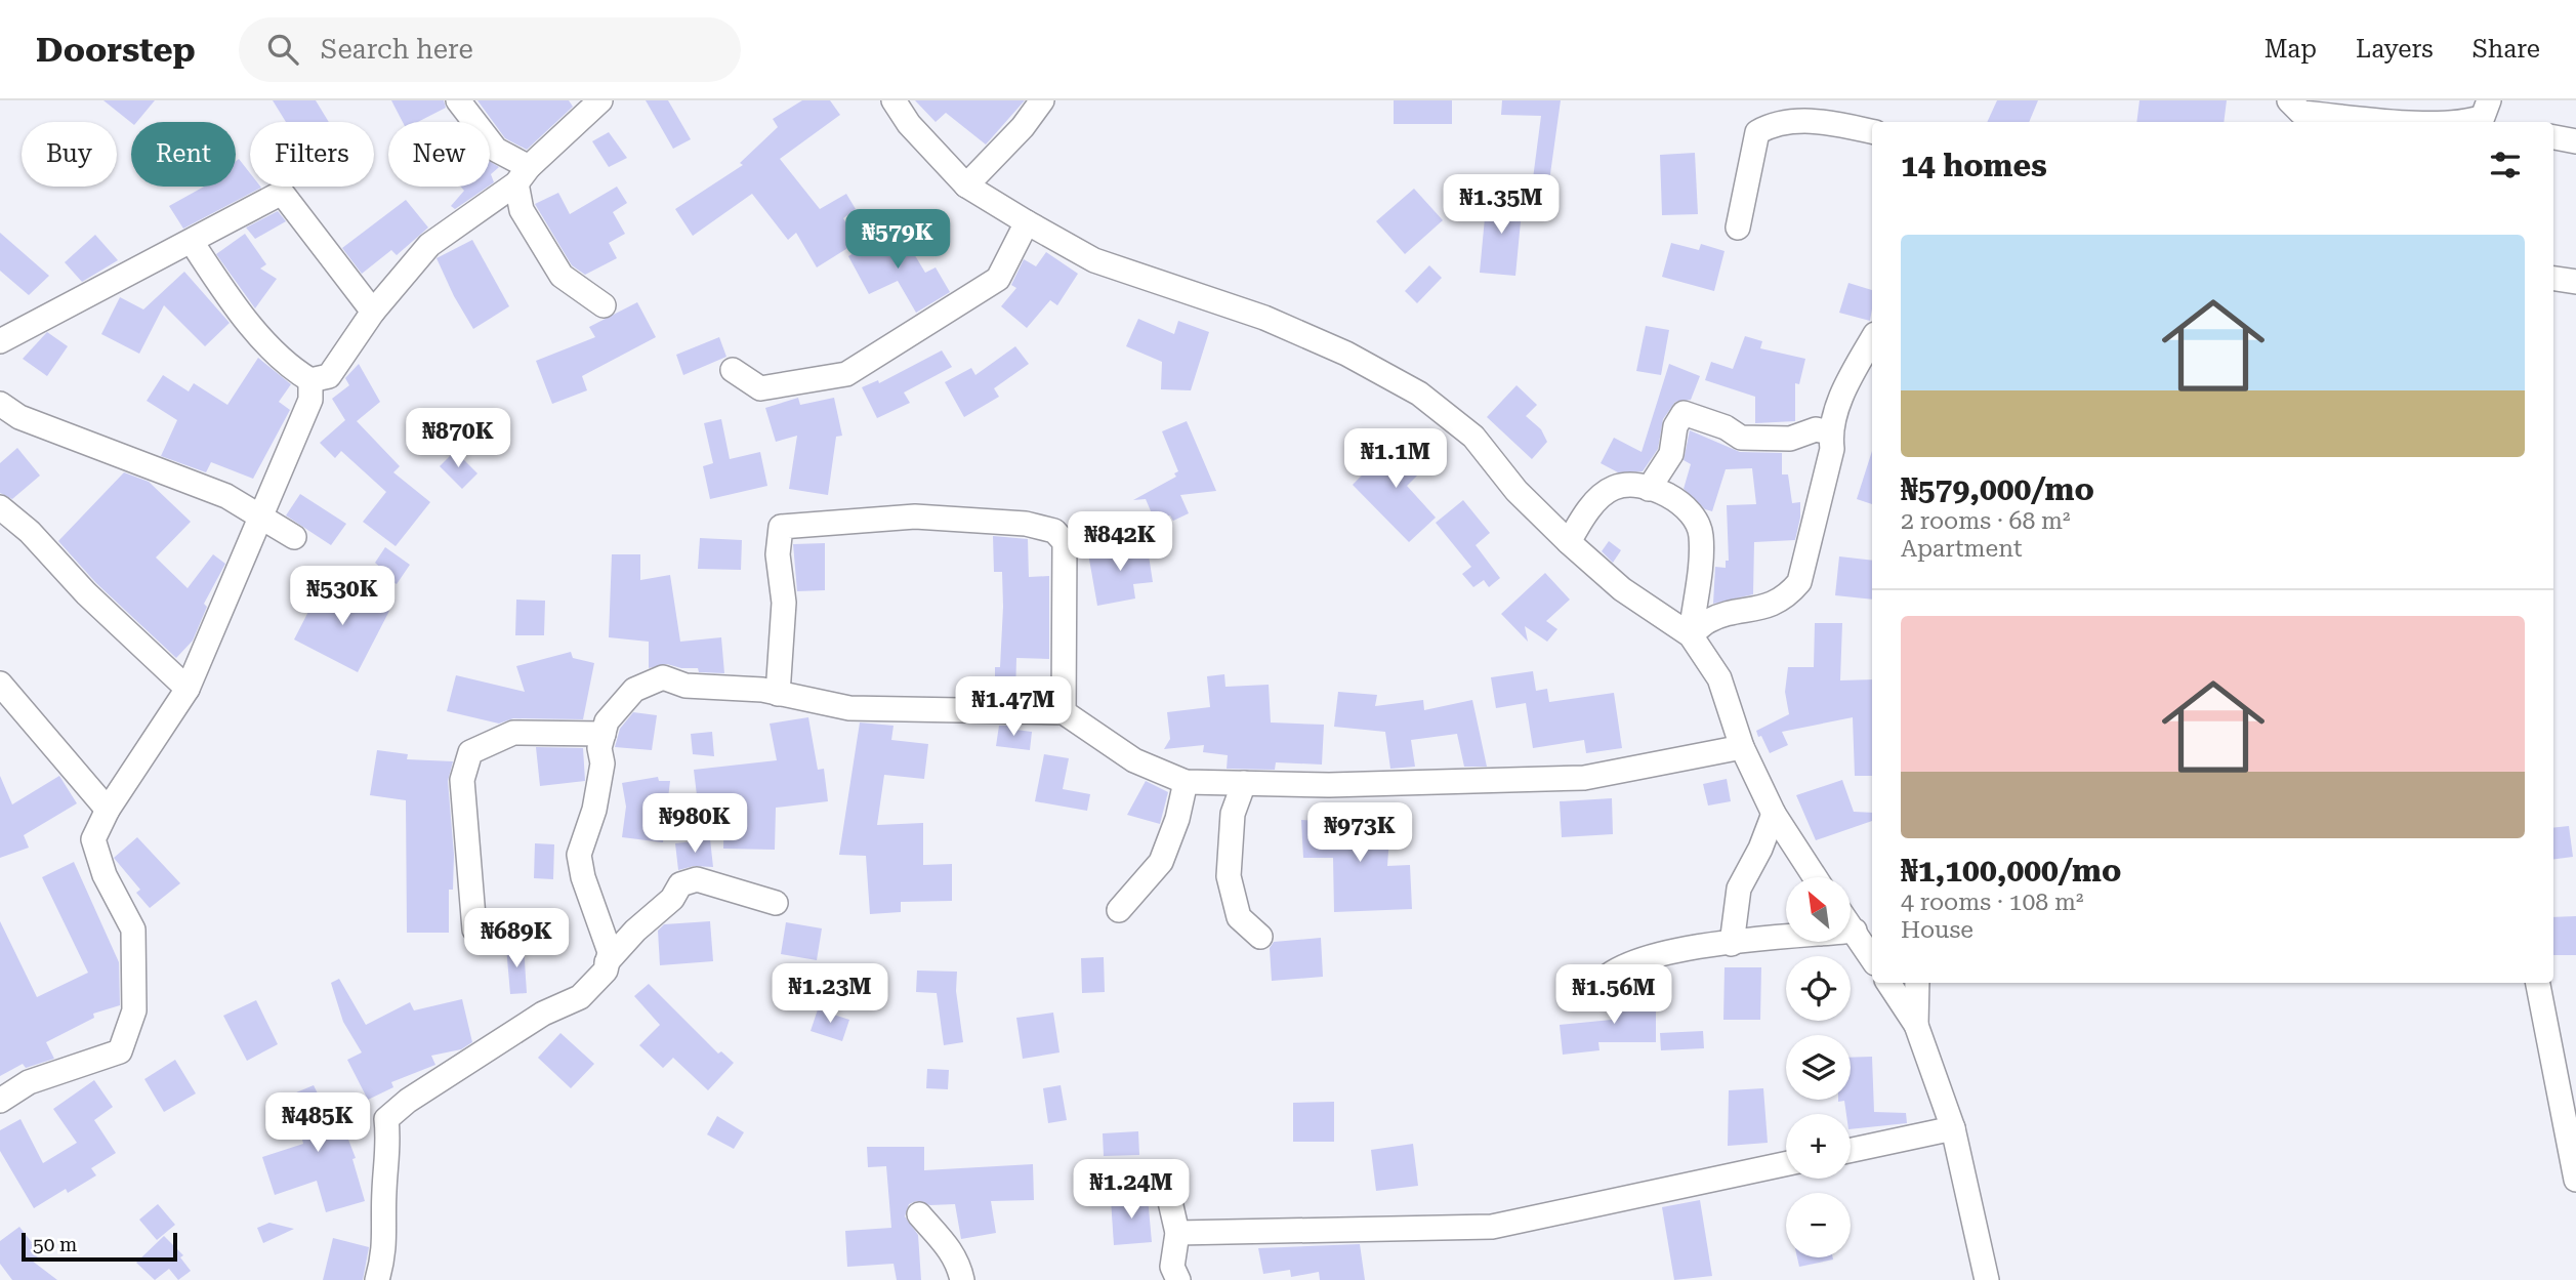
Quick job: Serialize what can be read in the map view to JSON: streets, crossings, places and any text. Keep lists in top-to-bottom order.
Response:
{
  "scale_bar": "50 m",
  "north": "top left",
  "page": {
    "header": "Doorstep",
    "search": "Search here",
    "nav": ["Map", "Layers", "Share"],
    "chip": [
      "Buy",
      "Rent",
      "Filters",
      "New"
    ],
    "heading": "14 homes",
    "price": [
      "₦1.35M",
      "₦579K",
      "₦870K",
      "₦1.1M",
      "₦842K",
      "₦530K",
      "₦1.47M",
      "₦980K",
      "₦973K",
      "₦689K",
      "₦1.23M",
      "₦1.56M",
      "₦485K",
      "₦1.24M"
    ],
    "list": [
      {
        "name": "₦579,000/mo",
        "note": "2 rooms · 68 m² · Apartment"
      },
      {
        "name": "₦1,100,000/mo",
        "note": "4 rooms · 108 m² · House"
      }
    ],
    "map_buttons": ["+", "−"],
    "scale": "50 m"
  }
}
